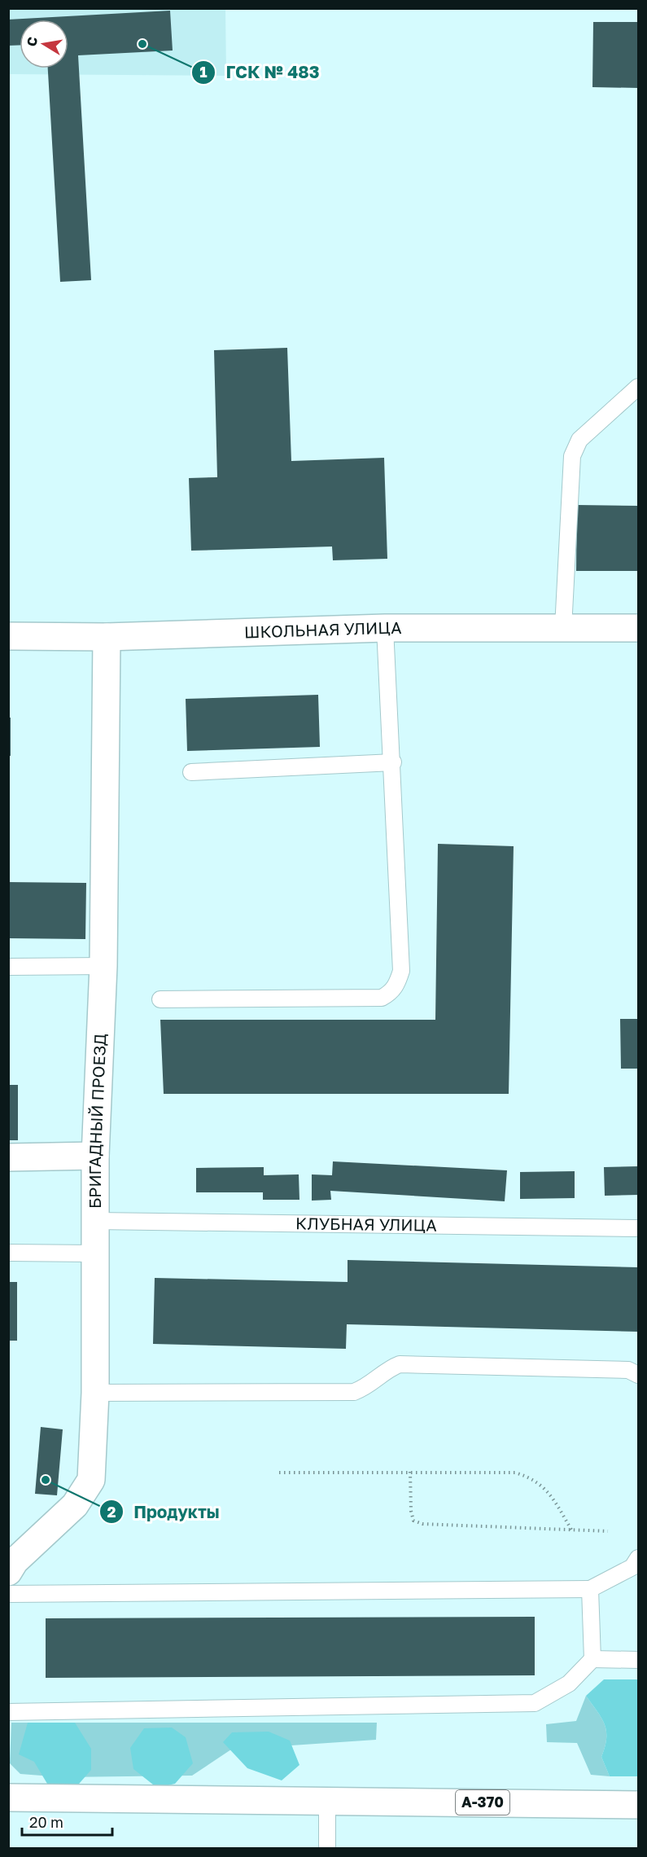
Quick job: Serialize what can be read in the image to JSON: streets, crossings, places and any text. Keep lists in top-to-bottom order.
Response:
{
  "streets": {
    "main road": ["ШКОЛЬНАЯ УЛИЦА", "БРИГАДНЫЙ ПРОЕЗД", "А-370"],
    "lane": ["КЛУБНАЯ УЛИЦА"]
  },
  "crossings": [
    ["ШКОЛЬНАЯ УЛИЦА", "БРИГАДНЫЙ ПРОЕЗД"],
    ["БРИГАДНЫЙ ПРОЕЗД", "КЛУБНАЯ УЛИЦА"]
  ],
  "places": ["ГСК № 483", "Продукты"],
  "scale_bar": "20 m",
  "north": "left"
}
